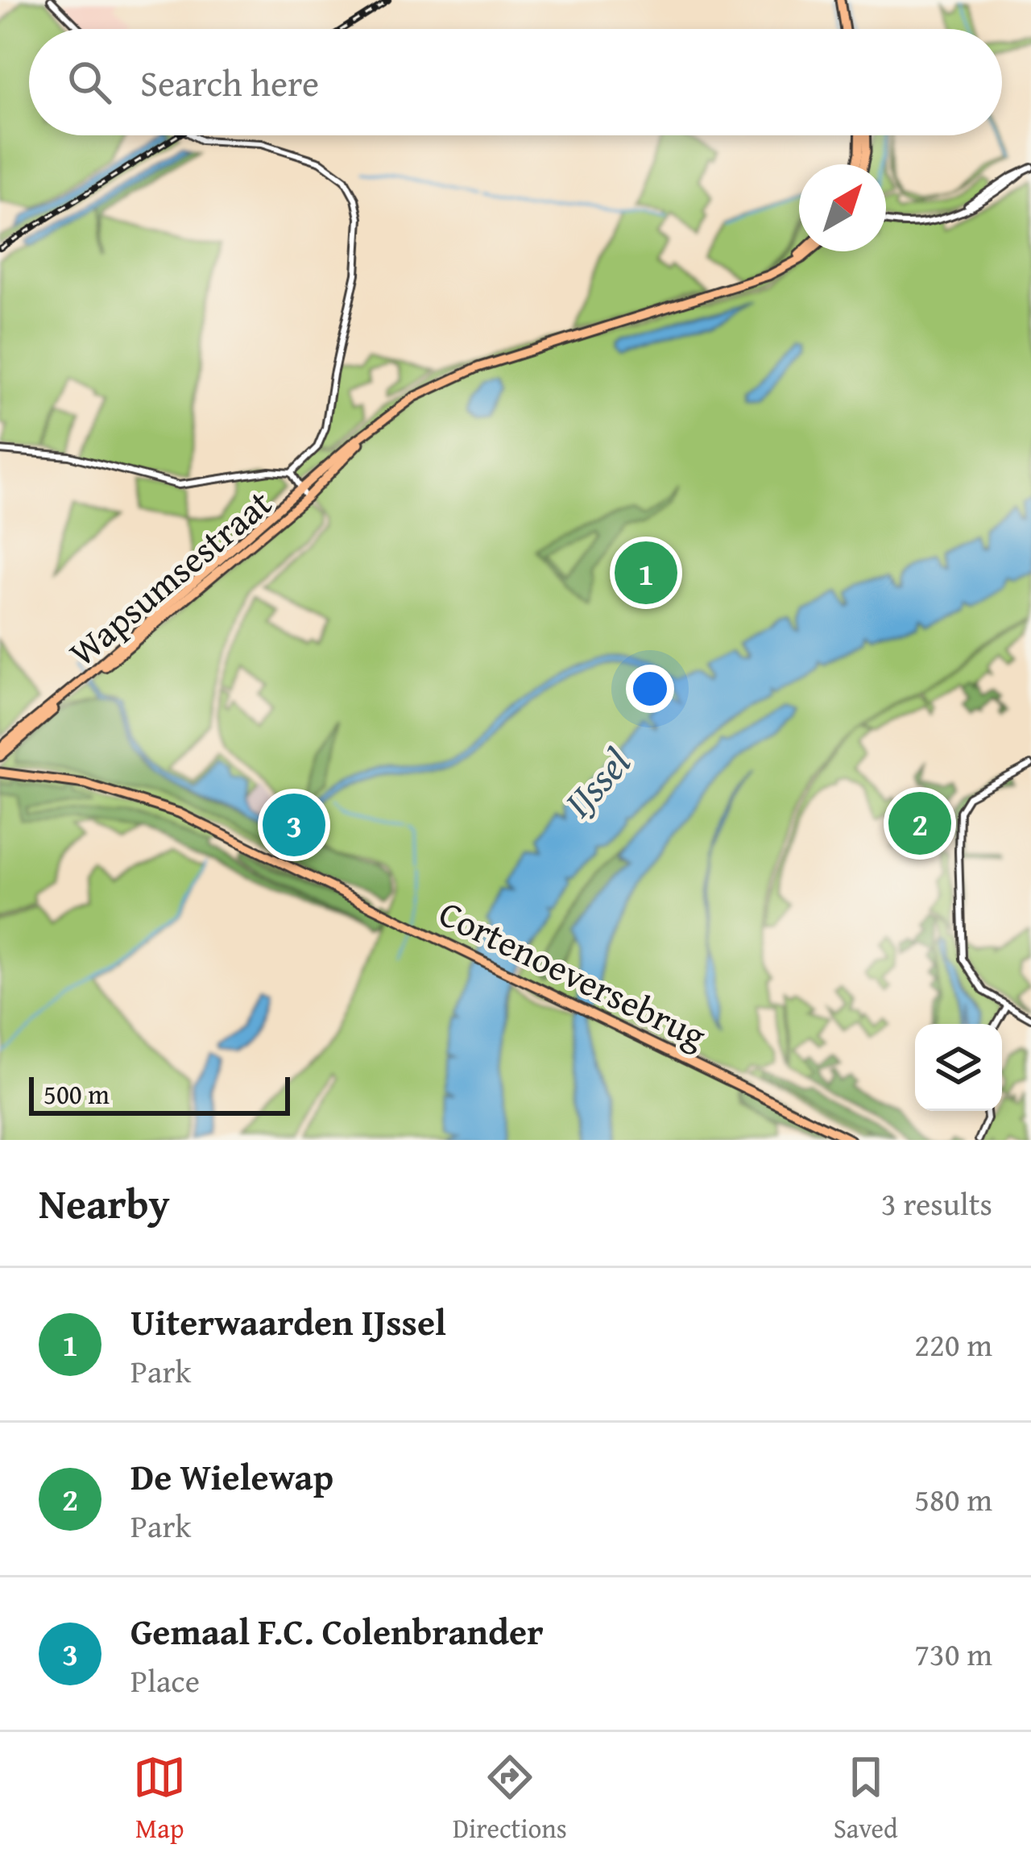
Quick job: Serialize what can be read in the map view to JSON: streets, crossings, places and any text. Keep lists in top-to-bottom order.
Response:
{
  "streets": {
    "main road": ["Wapsumsestraat", "Cortenoeversebrug"]
  },
  "water": ["IJssel"],
  "scale_bar": "500 m",
  "north": "top right",
  "page": {
    "search": "Search here",
    "pins": ["1", "2", "3"],
    "scale": "500 m",
    "heading": ["Nearby", "3 results"],
    "list": [
      {
        "mark": "1",
        "name": "Uiterwaarden IJssel",
        "note": "Park",
        "value": "220 m"
      },
      {
        "mark": "2",
        "name": "De Wielewap",
        "note": "Park",
        "value": "580 m"
      },
      {
        "mark": "3",
        "name": "Gemaal F.C. Colenbrander",
        "note": "Place",
        "value": "730 m"
      }
    ],
    "nav": ["Map", "Directions", "Saved"]
  }
}
